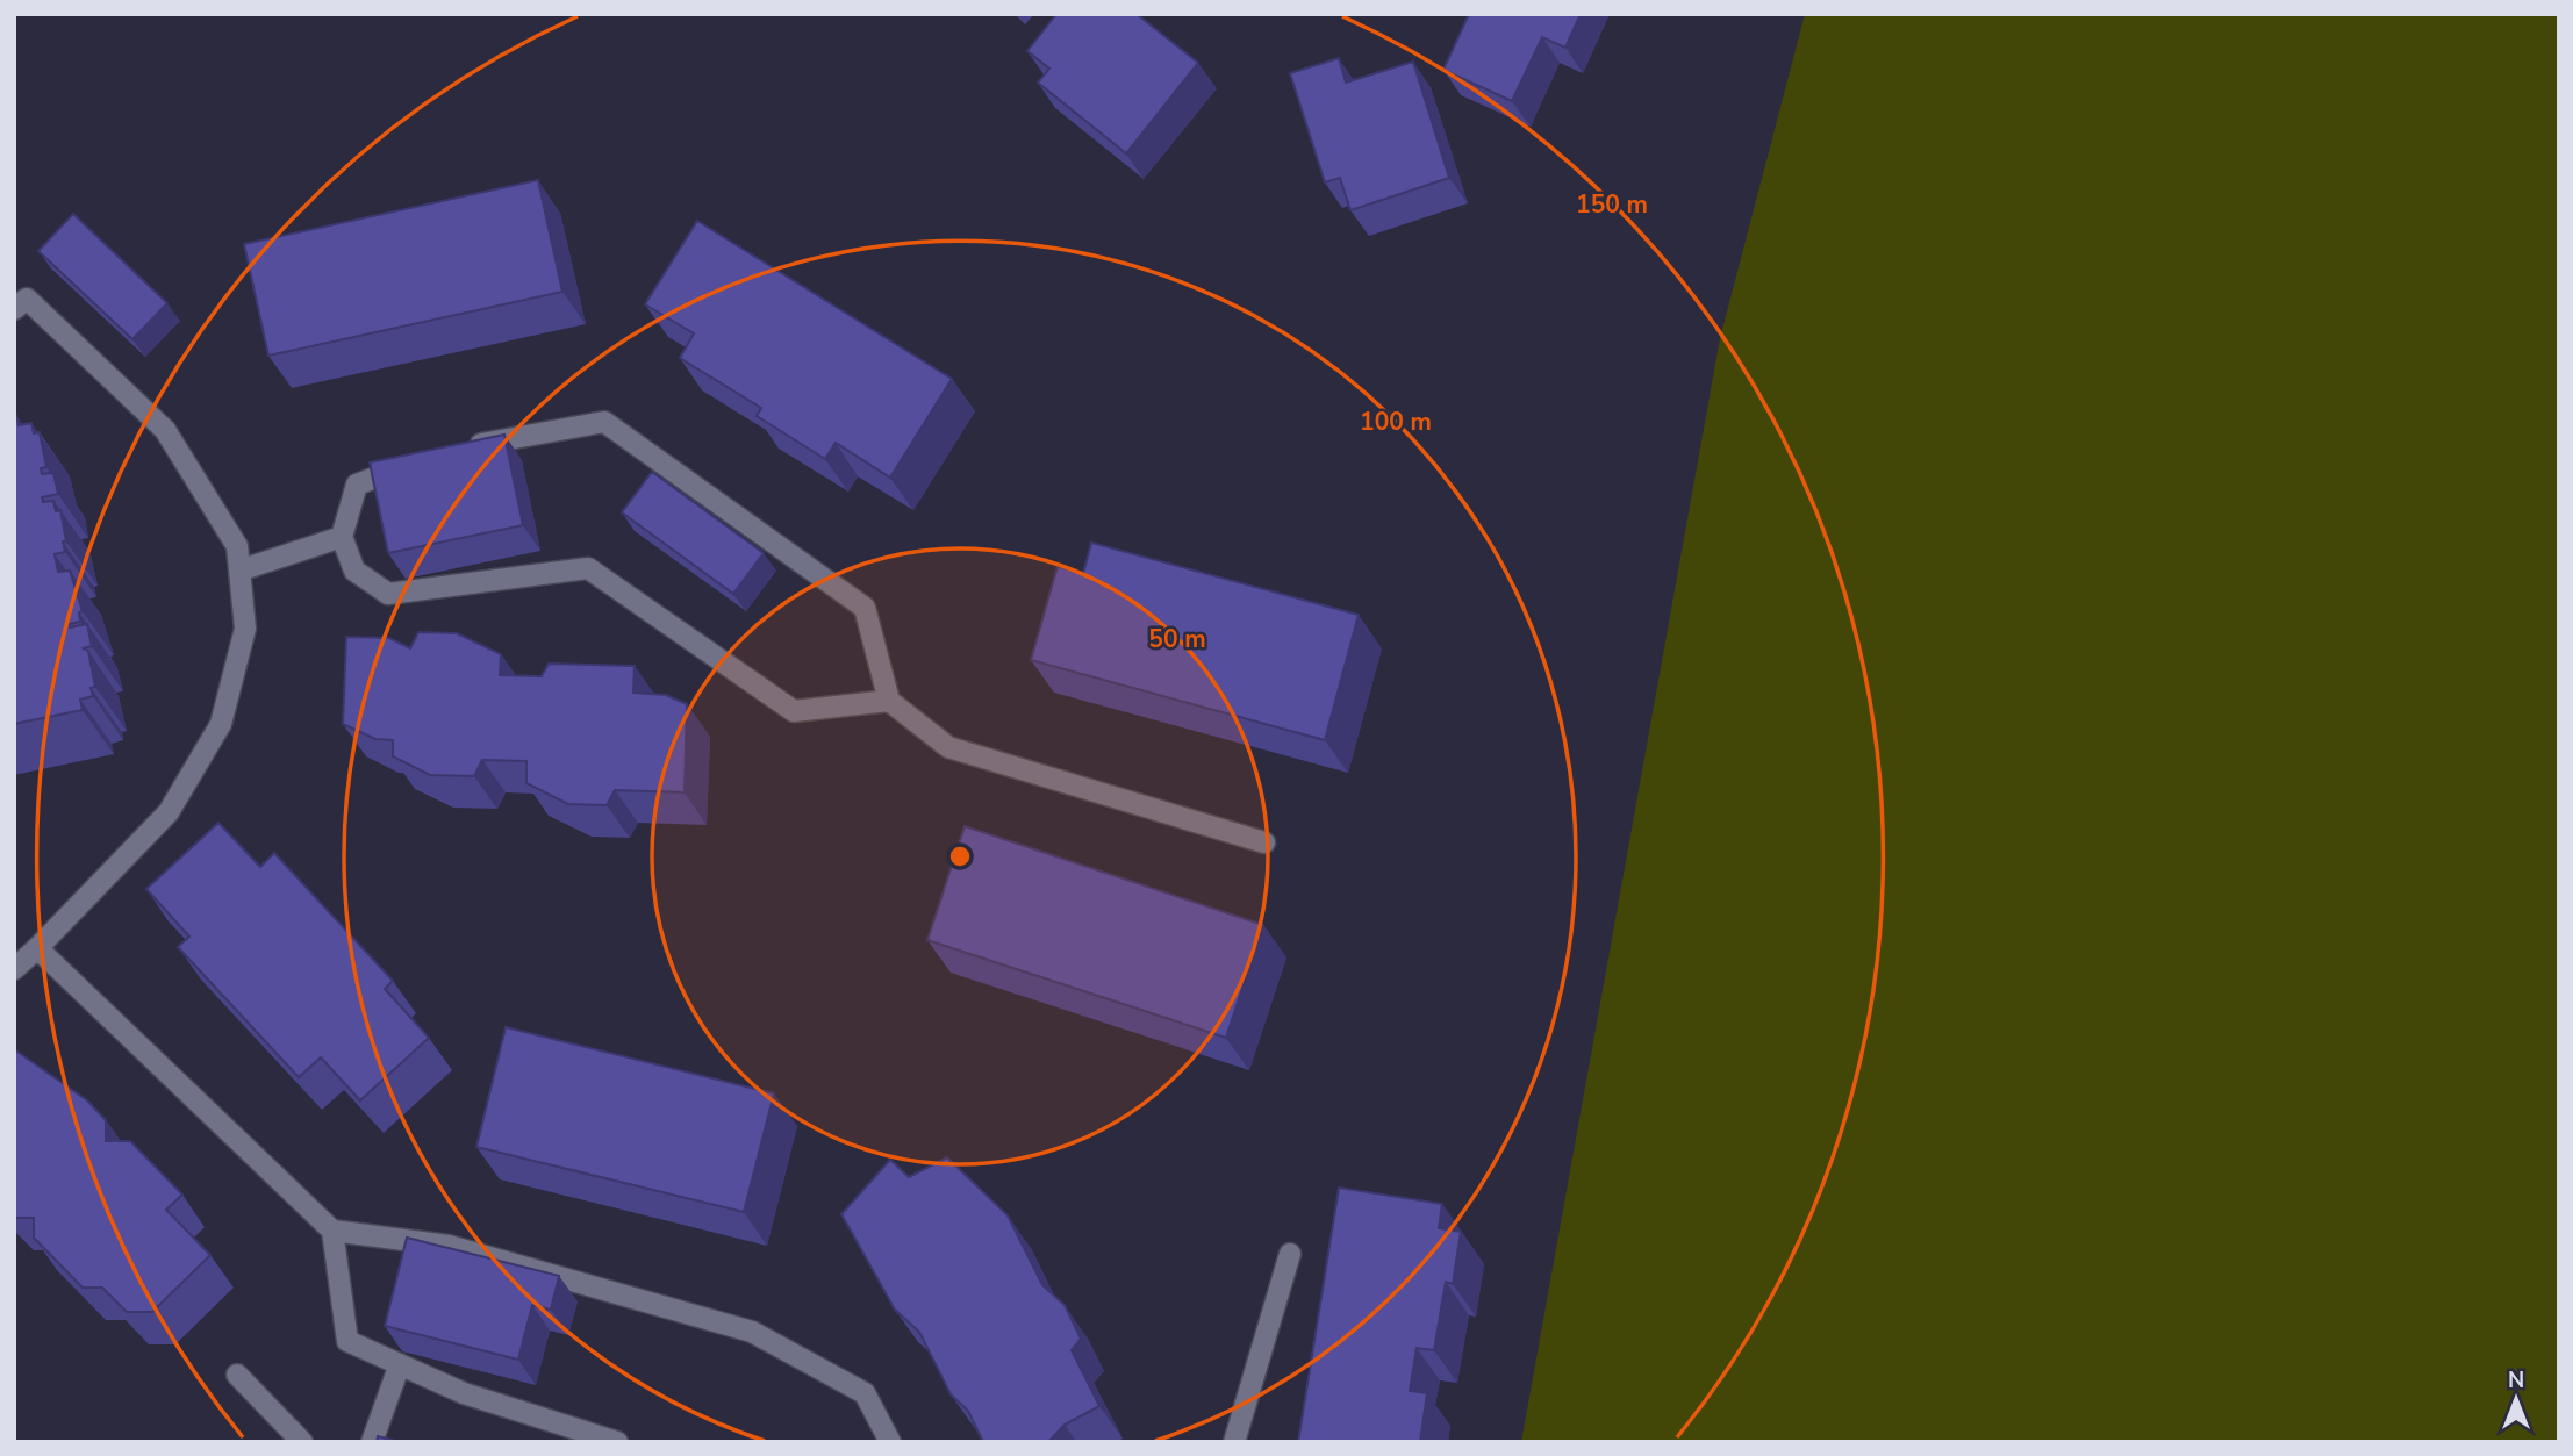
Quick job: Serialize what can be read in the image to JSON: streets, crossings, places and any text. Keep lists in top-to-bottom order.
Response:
{
  "north": "top",
  "rings": ["150 m", "100 m", "50 m"]
}
